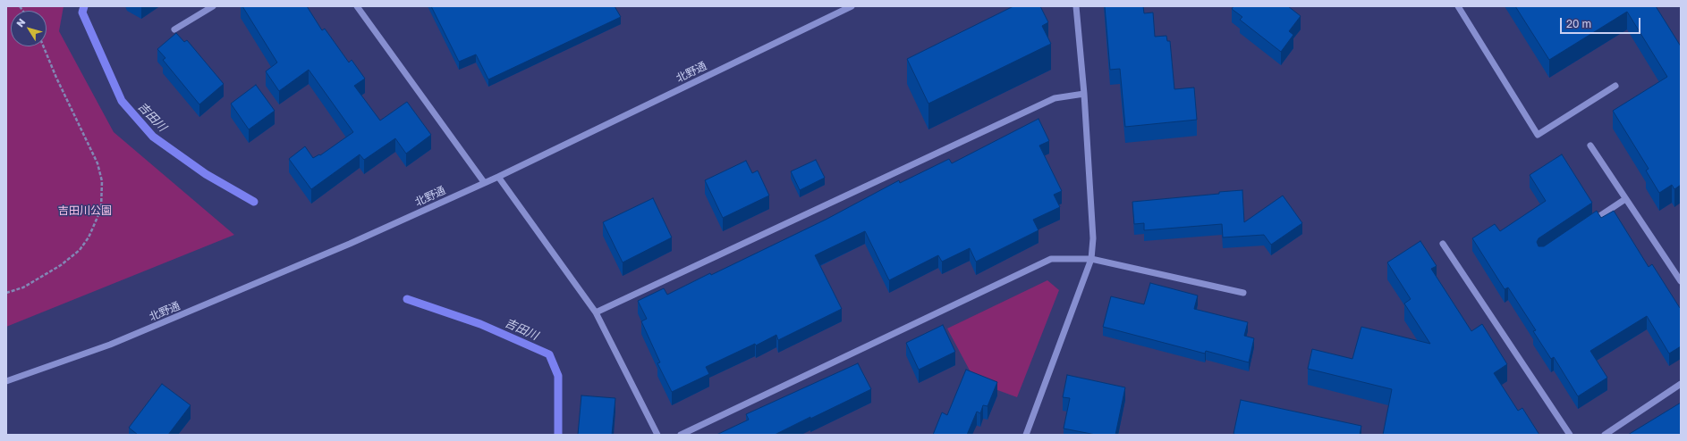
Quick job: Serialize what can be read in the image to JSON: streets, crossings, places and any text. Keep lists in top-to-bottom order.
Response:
{
  "streets": {
    "street": ["北野通"]
  },
  "water": ["吉田川"],
  "parks": ["吉田川公園"],
  "scale_bar": "20 m",
  "north": "top left"
}
